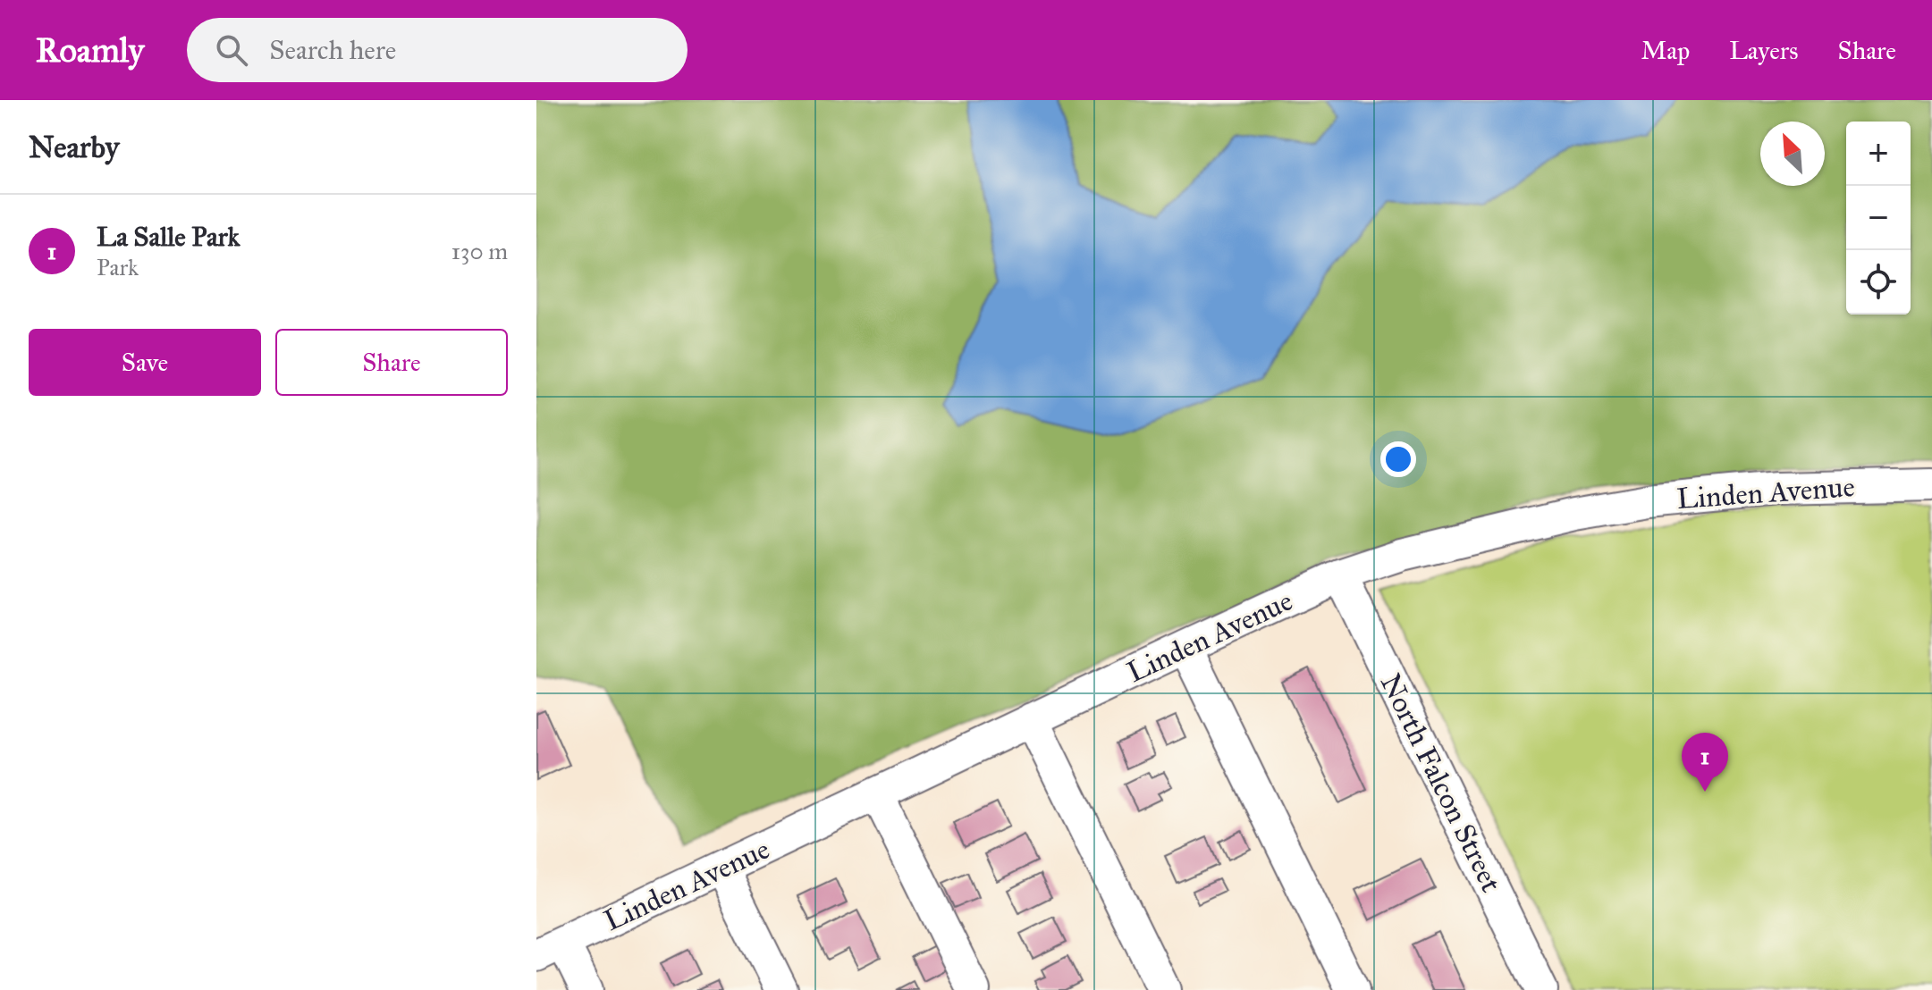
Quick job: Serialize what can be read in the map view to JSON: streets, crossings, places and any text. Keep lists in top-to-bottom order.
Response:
{
  "streets": {
    "street": ["Linden Avenue", "North Falcon Street"]
  },
  "crossings": [
    ["Linden Avenue", "North Falcon Street"]
  ],
  "north": "top left",
  "page": {
    "header": "Roamly",
    "search": "Search here",
    "nav": ["Map", "Layers", "Share"],
    "heading": "Nearby",
    "map_buttons": ["+", "−"],
    "list": [
      {
        "mark": "1",
        "name": "La Salle Park",
        "note": "Park",
        "value": "130 m"
      }
    ],
    "buttons": ["Save", "Share"],
    "pins": "1"
  }
}
